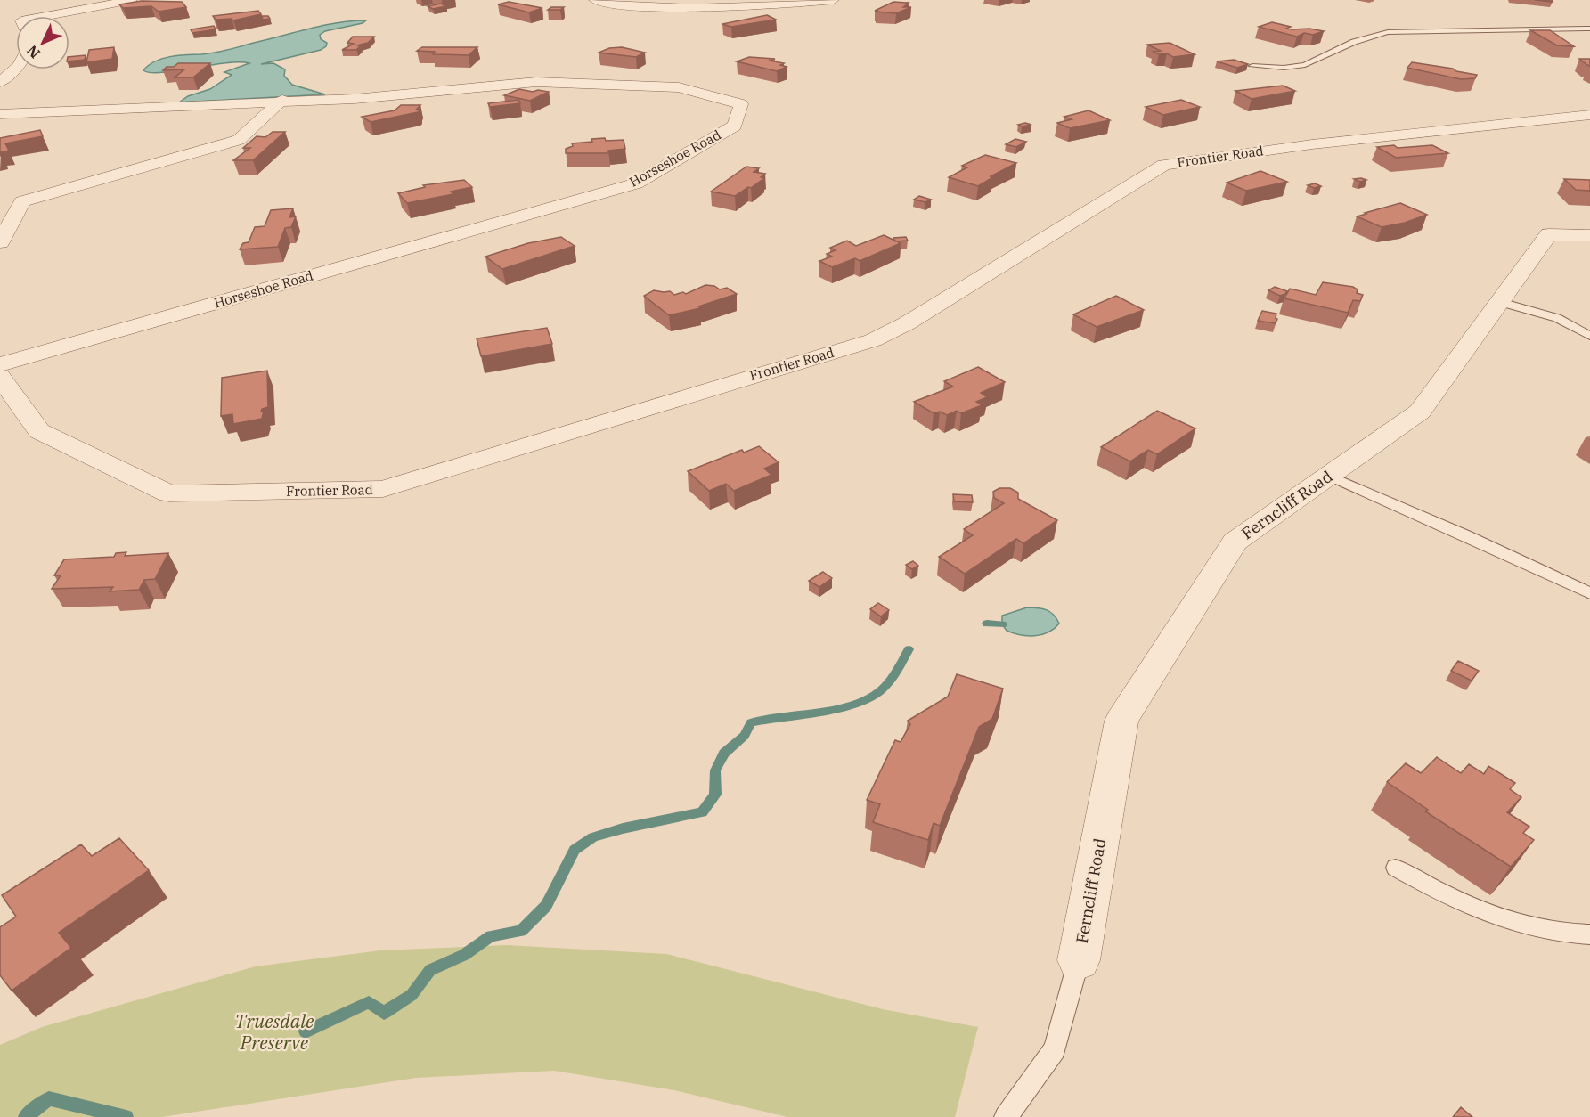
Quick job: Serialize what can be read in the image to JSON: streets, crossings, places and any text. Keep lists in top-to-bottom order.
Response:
{
  "streets": {
    "street": ["Frontier Road", "Horseshoe Road", "Ferncliff Road"]
  },
  "parks": ["Truesdale Preserve"],
  "north": "bottom left"
}
